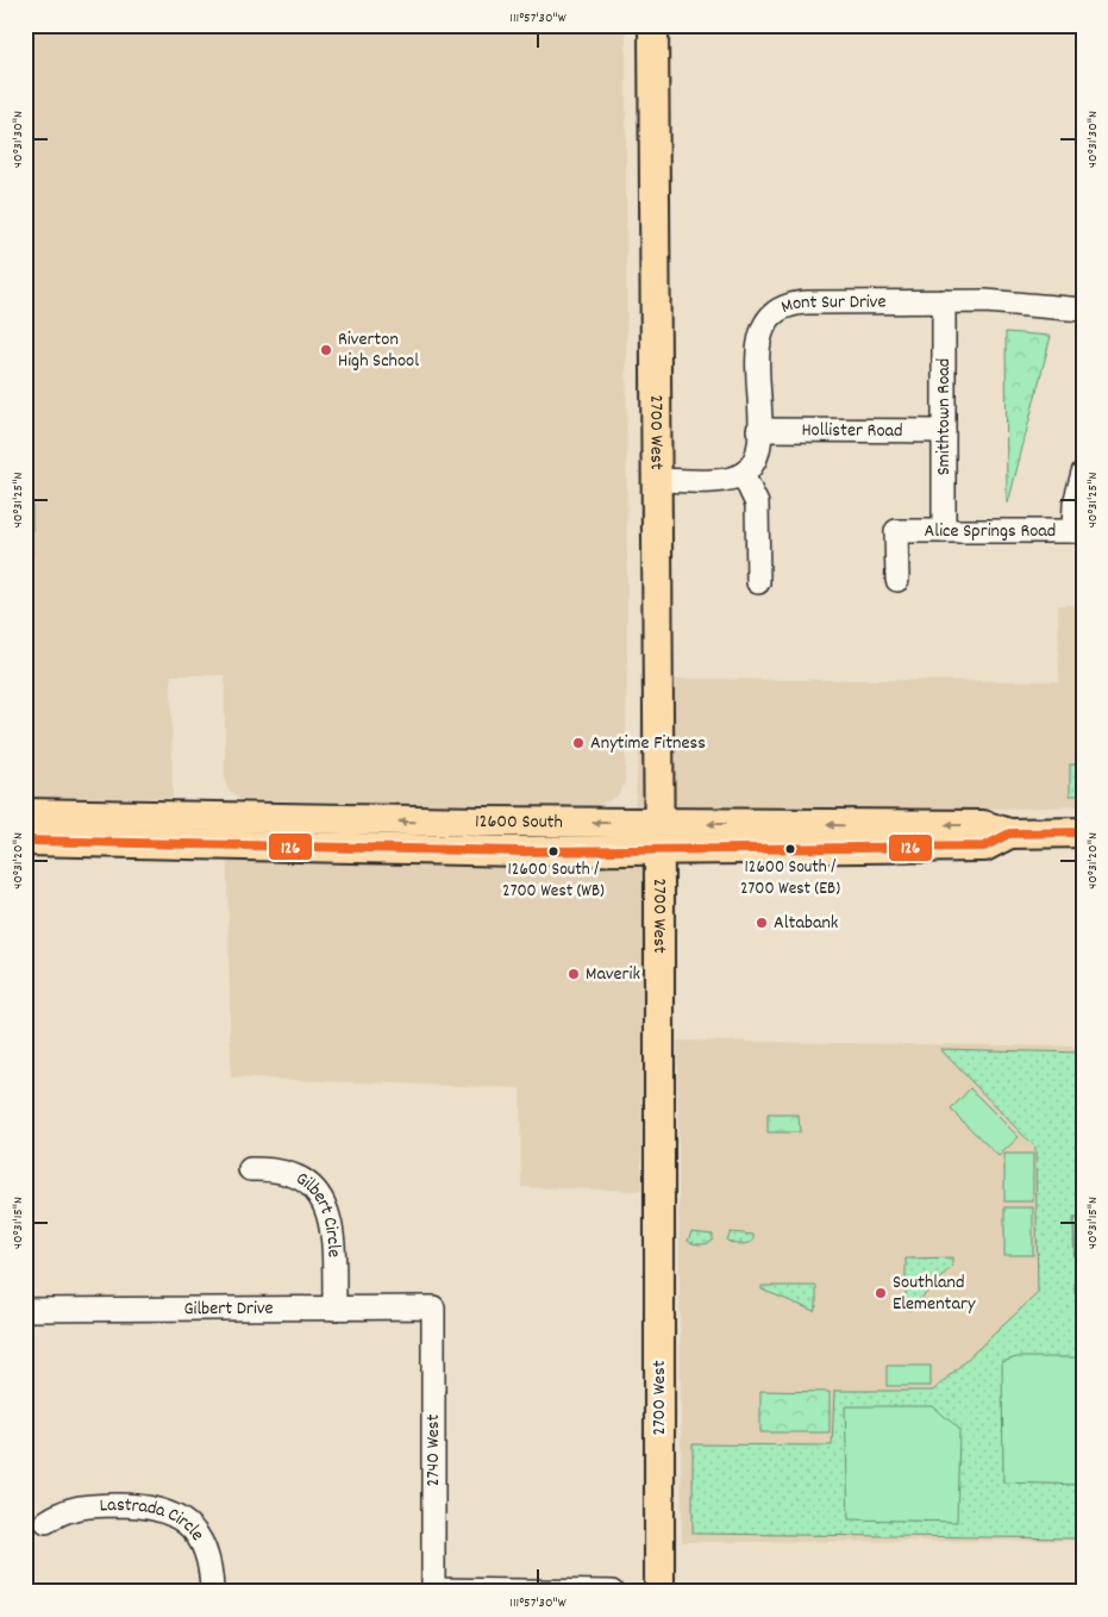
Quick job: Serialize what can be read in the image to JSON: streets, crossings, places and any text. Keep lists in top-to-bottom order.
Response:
{
  "streets": {
    "main road": ["2700 West", "12600 South"],
    "street": [
      "Mont Sur Drive",
      "Smithtown Road",
      "Hollister Road",
      "Alice Springs Road",
      "Gilbert Circle",
      "Gilbert Drive",
      "2740 West",
      "Lastrada Circle"
    ]
  },
  "crossings": [
    ["Mont Sur Drive", "Smithtown Road"],
    ["Mont Sur Drive", "Hollister Road"],
    ["Smithtown Road", "Hollister Road"],
    ["Smithtown Road", "Alice Springs Road"],
    ["2700 West", "12600 South"],
    ["Gilbert Circle", "Gilbert Drive"],
    ["Gilbert Drive", "2740 West"]
  ],
  "places": [
    "Riverton High School",
    "Anytime Fitness",
    "12600 South / 2700 West (EB)",
    "12600 South / 2700 West (WB)",
    "Altabank",
    "Maverik",
    "Southland Elementary"
  ],
  "lines": ["transit line 126"],
  "coordinates": [
    "111°57'30\"W",
    "40°31'30\"N",
    "40°31'25\"N",
    "40°31'20\"N",
    "40°31'15\"N"
  ]
}
